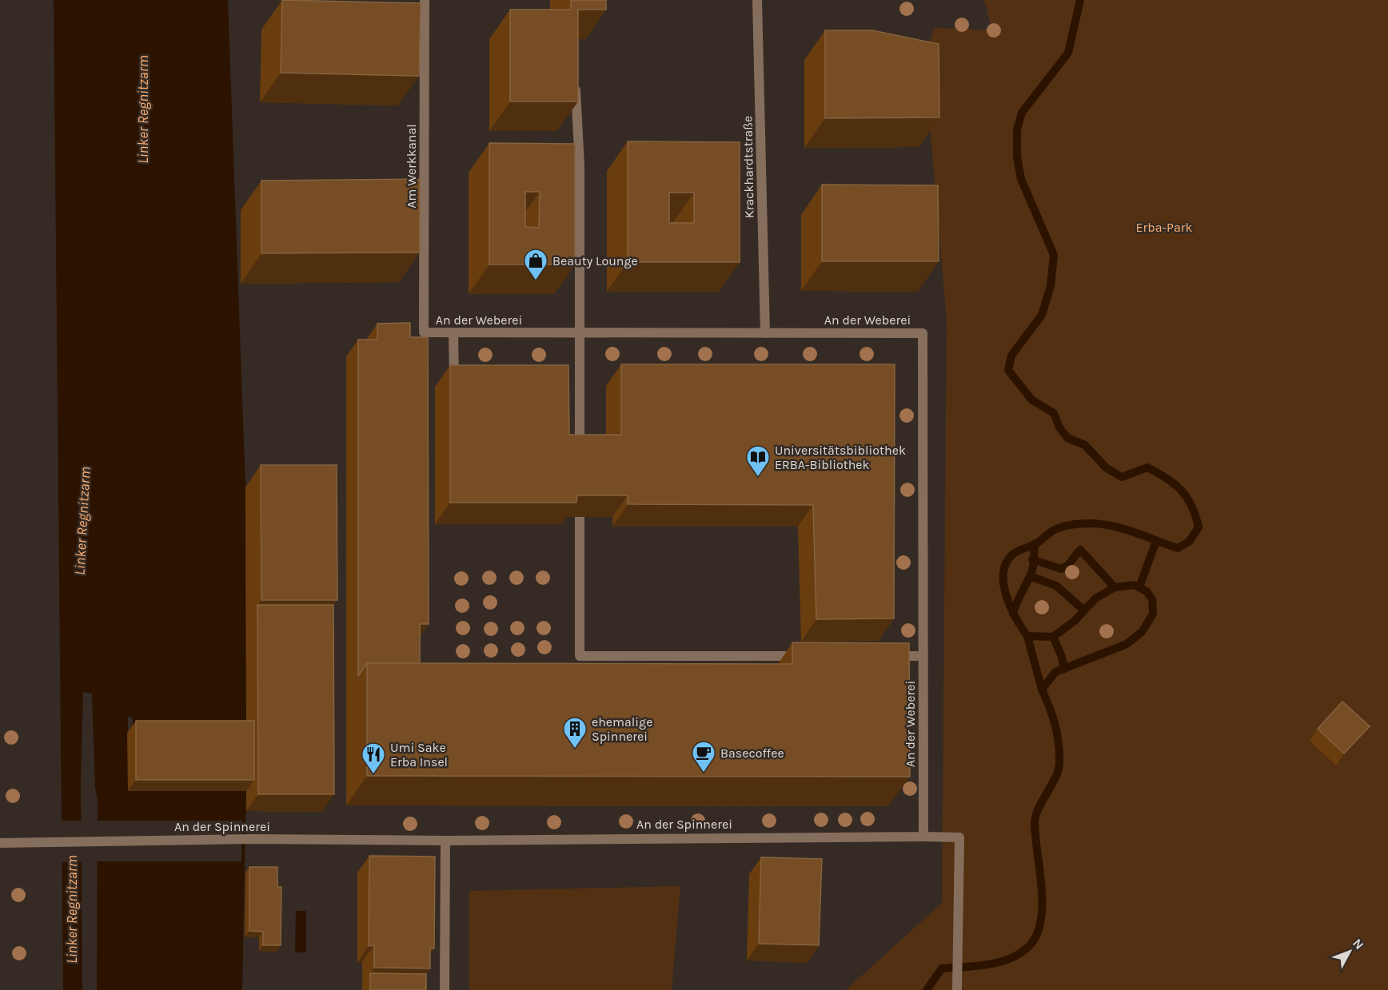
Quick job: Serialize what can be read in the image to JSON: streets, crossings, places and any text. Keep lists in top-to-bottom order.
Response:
{
  "streets": {
    "street": [
      "Am Werkkanal",
      "Krackhardtstraße",
      "An der Weberei",
      "An der Spinnerei"
    ]
  },
  "crossings": [
    ["Am Werkkanal", "An der Weberei"],
    ["Krackhardtstraße", "An der Weberei"],
    ["An der Weberei", "An der Spinnerei"]
  ],
  "water": ["Linker Regnitzarm"],
  "parks": ["Erba-Park"],
  "places": {
    "shop": ["Beauty Lounge"],
    "library": ["Universitätsbibliothek ERBA-Bibliothek"],
    "building": ["ehemalige Spinnerei"],
    "cafe": ["Basecoffee"],
    "restaurant": ["Umi Sake Erba Insel"]
  },
  "north": "top right"
}
